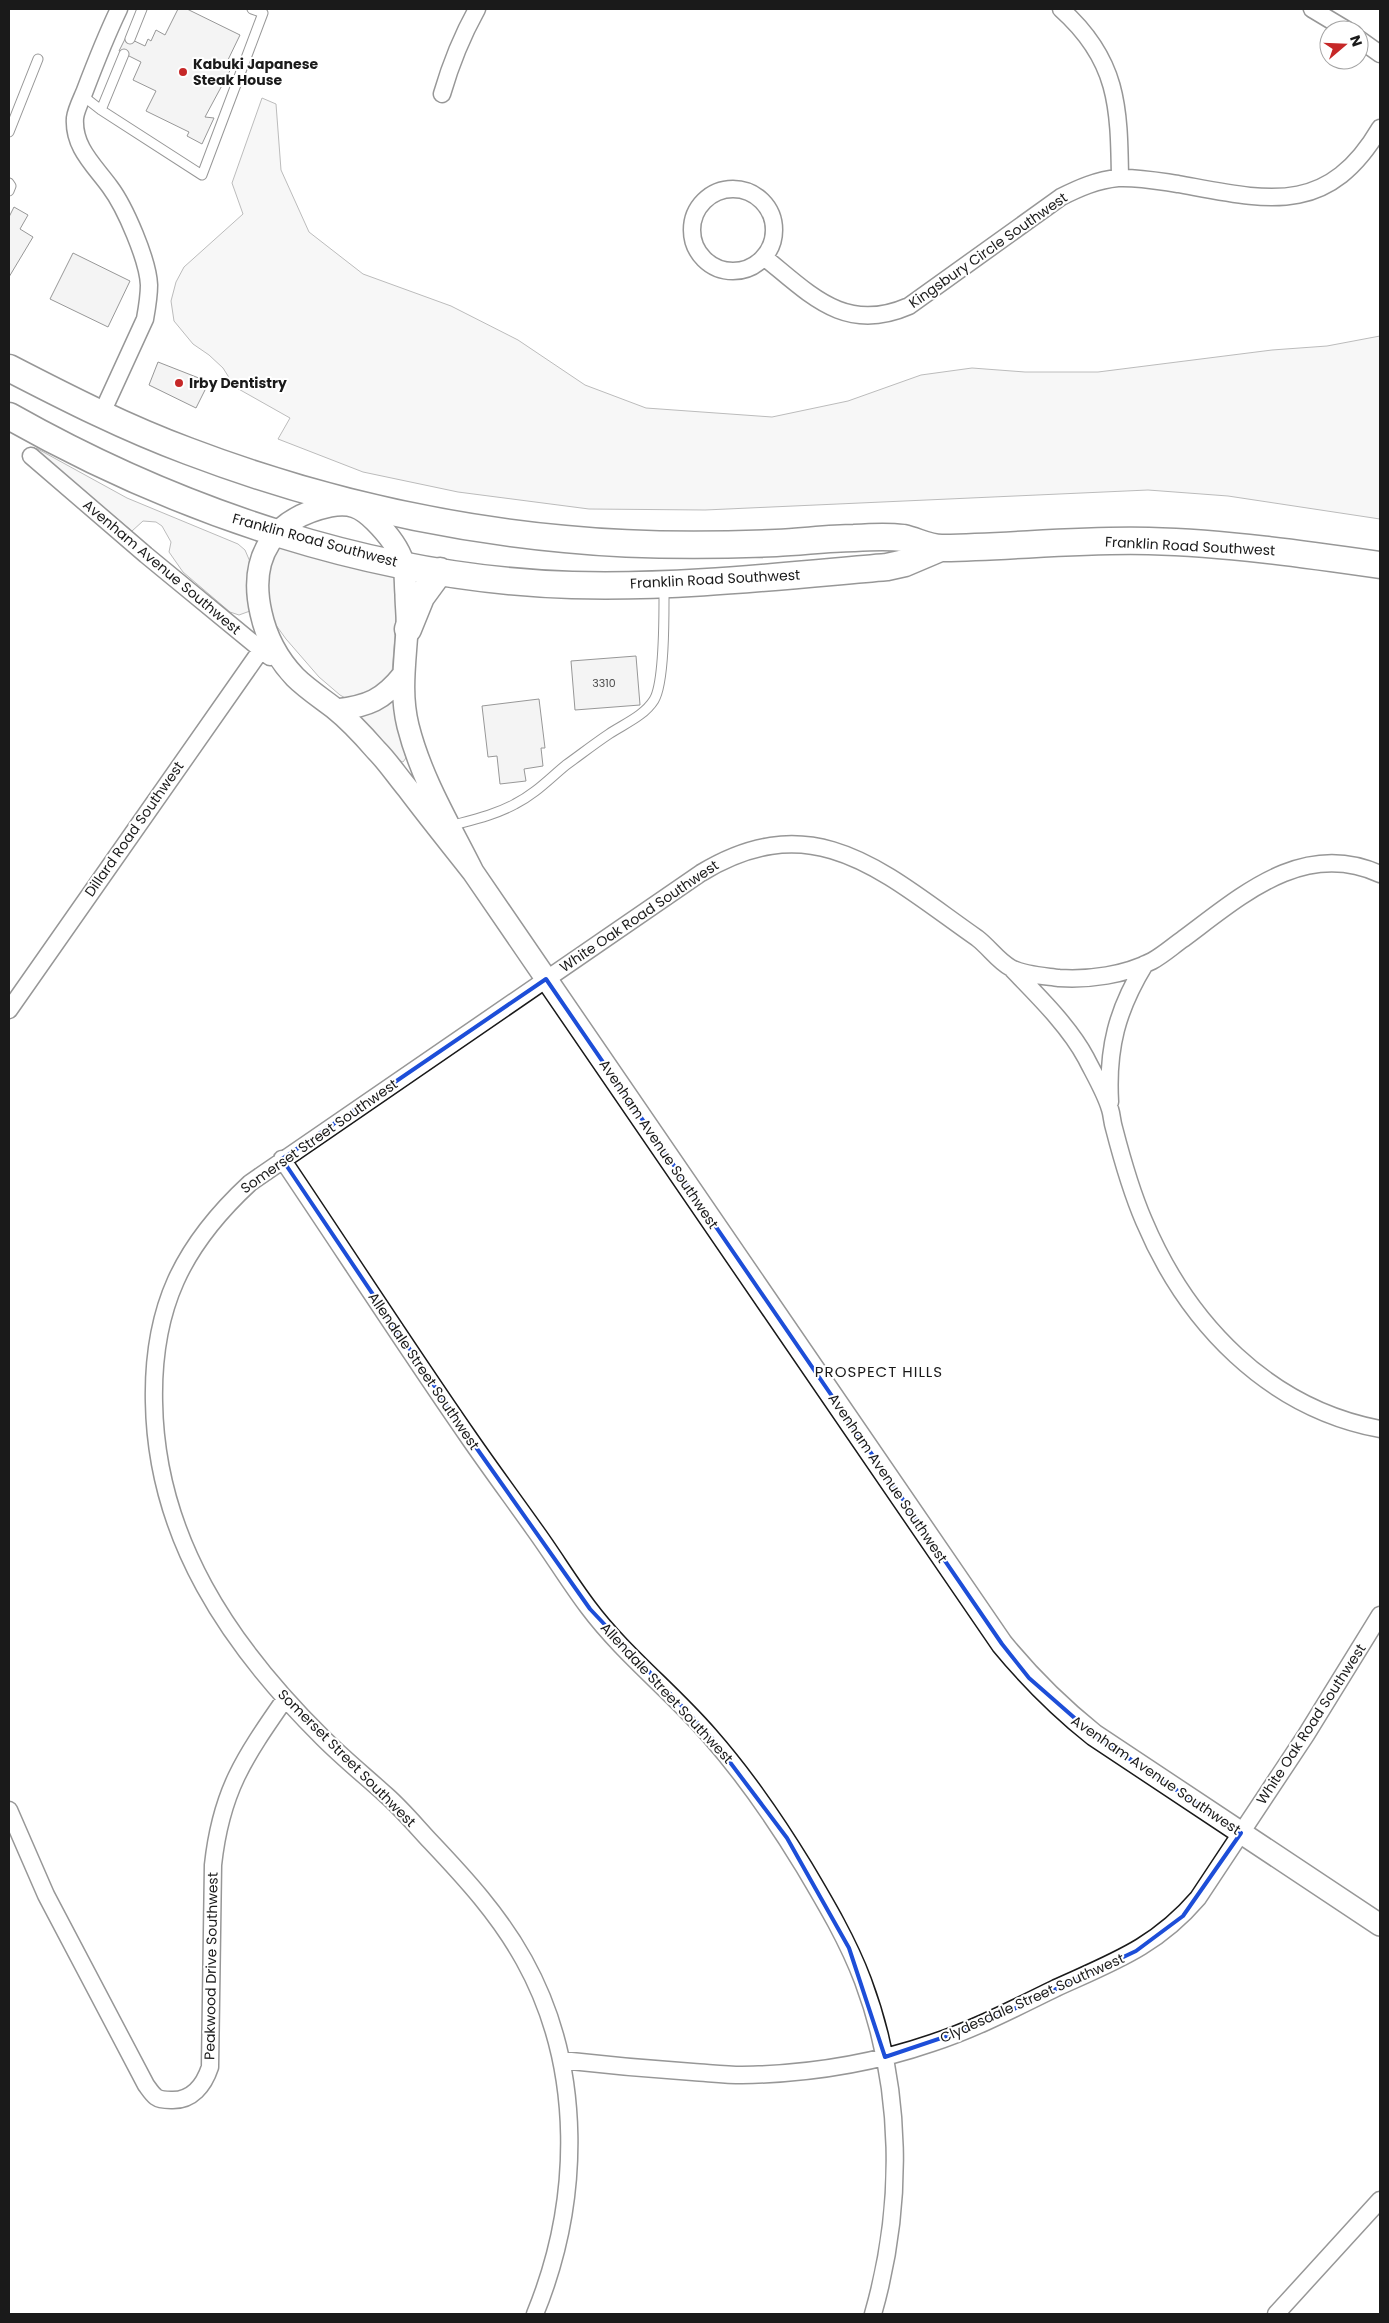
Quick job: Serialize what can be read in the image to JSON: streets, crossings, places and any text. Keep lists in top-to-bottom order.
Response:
{
  "streets": {
    "main road": ["Franklin Road Southwest"],
    "street": [
      "Kingsbury Circle Southwest",
      "Avenham Avenue Southwest",
      "Dillard Road Southwest",
      "White Oak Road Southwest",
      "Somerset Street Southwest",
      "Allendale Street Southwest",
      "Peakwood Drive Southwest",
      "Clydesdale Street Southwest"
    ]
  },
  "crossings": [
    ["Franklin Road Southwest", "Avenham Avenue Southwest"],
    ["Avenham Avenue Southwest", "Dillard Road Southwest"],
    ["Avenham Avenue Southwest", "White Oak Road Southwest"],
    ["Avenham Avenue Southwest", "Somerset Street Southwest"],
    ["Avenham Avenue Southwest", "Clydesdale Street Southwest"],
    ["White Oak Road Southwest", "Somerset Street Southwest"],
    ["White Oak Road Southwest", "Clydesdale Street Southwest"],
    ["Somerset Street Southwest", "Allendale Street Southwest"],
    ["Somerset Street Southwest", "Peakwood Drive Southwest"],
    ["Somerset Street Southwest", "Clydesdale Street Southwest"],
    ["Allendale Street Southwest", "Clydesdale Street Southwest"]
  ],
  "districts": ["PROSPECT HILLS"],
  "places": ["Kabuki Japanese Steak House", "Irby Dentistry"],
  "house_numbers": ["3310"],
  "north": "right"
}
